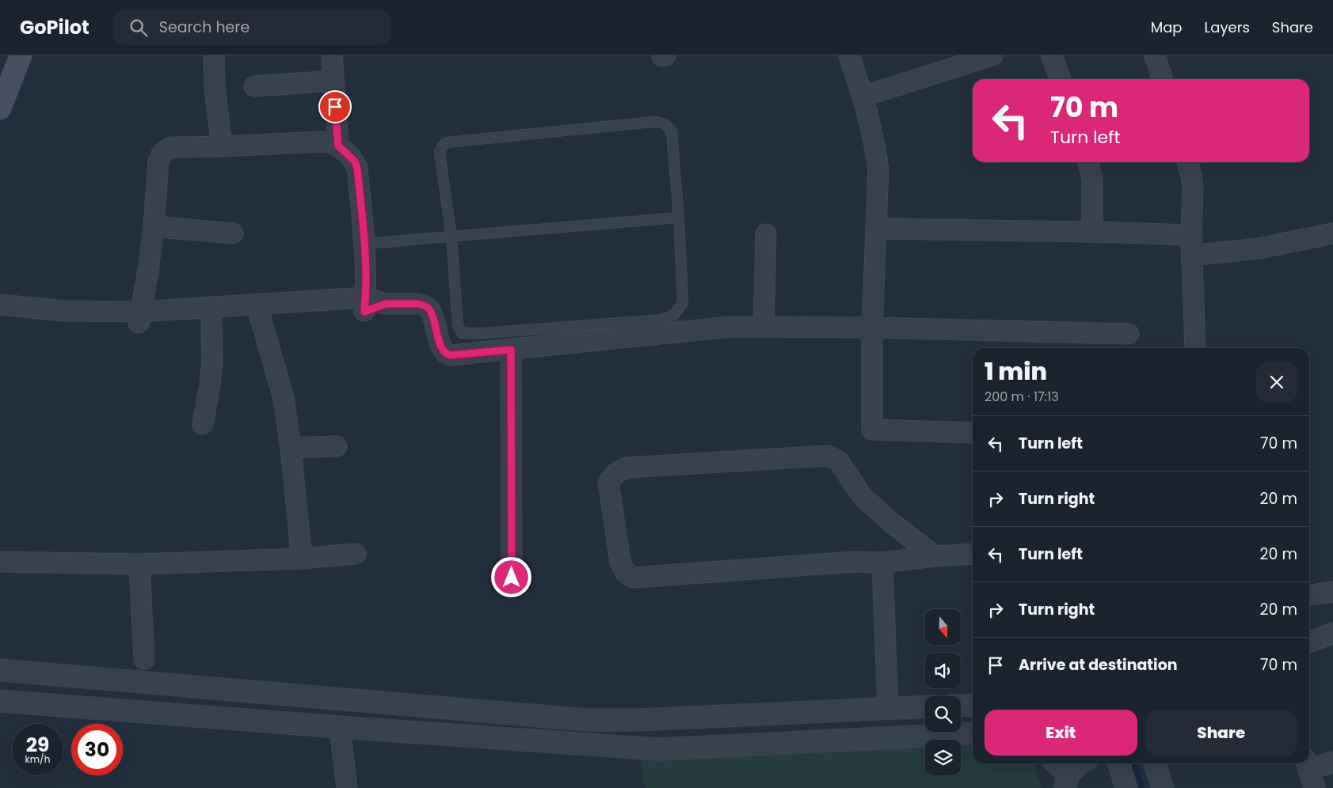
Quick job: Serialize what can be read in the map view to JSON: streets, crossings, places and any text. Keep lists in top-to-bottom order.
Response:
{
  "north": "bottom",
  "page": {
    "header": "GoPilot",
    "search": "Search here",
    "nav": ["Map", "Layers", "Share"],
    "turn": ["70 m", "Turn left"],
    "heading": ["1 min", "200 m · 17:13"],
    "list": [
      {
        "name": "Turn left",
        "value": "70 m"
      },
      {
        "name": "Turn right",
        "value": "20 m"
      },
      {
        "name": "Turn left",
        "value": "20 m"
      },
      {
        "name": "Turn right",
        "value": "20 m"
      },
      {
        "name": "Arrive at destination",
        "value": "70 m"
      }
    ],
    "buttons": ["Exit", "Share"],
    "speed": "29 km/h",
    "limit": "30"
  }
}
